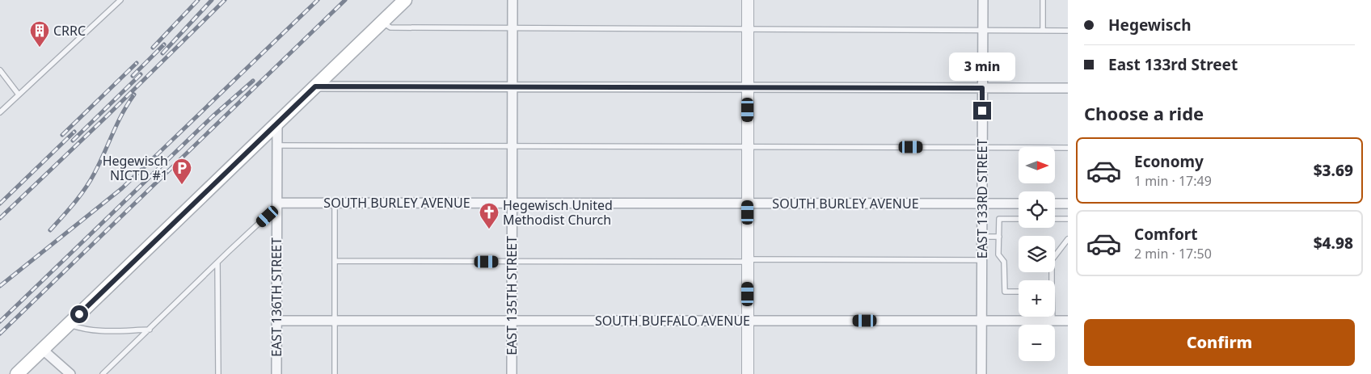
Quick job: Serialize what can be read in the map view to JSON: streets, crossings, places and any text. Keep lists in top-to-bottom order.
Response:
{
  "streets": {
    "street": [
      "EAST 133RD STREET",
      "SOUTH BURLEY AVENUE",
      "EAST 135TH STREET",
      "EAST 136TH STREET",
      "SOUTH BUFFALO AVENUE"
    ]
  },
  "crossings": [
    ["EAST 133RD STREET", "SOUTH BURLEY AVENUE"],
    ["EAST 133RD STREET", "SOUTH BUFFALO AVENUE"],
    ["SOUTH BURLEY AVENUE", "EAST 135TH STREET"],
    ["SOUTH BURLEY AVENUE", "EAST 136TH STREET"],
    ["EAST 135TH STREET", "SOUTH BUFFALO AVENUE"],
    ["EAST 136TH STREET", "SOUTH BUFFALO AVENUE"]
  ],
  "places": {
    "building": ["CRRC"],
    "parking": ["Hegewisch NICTD #1"],
    "church": ["Hegewisch United Methodist Church"]
  },
  "north": "right",
  "page": {
    "banner": ["Hegewisch", "East 133rd Street"],
    "bubble": "3 min",
    "heading": "Choose a ride",
    "list": [
      {
        "name": "Economy",
        "note": "1 min · 17:49",
        "value": "$3.69"
      },
      {
        "name": "Comfort",
        "note": "2 min · 17:50",
        "value": "$4.98"
      }
    ],
    "map_buttons": ["+", "−"],
    "buttons": "Confirm"
  }
}
